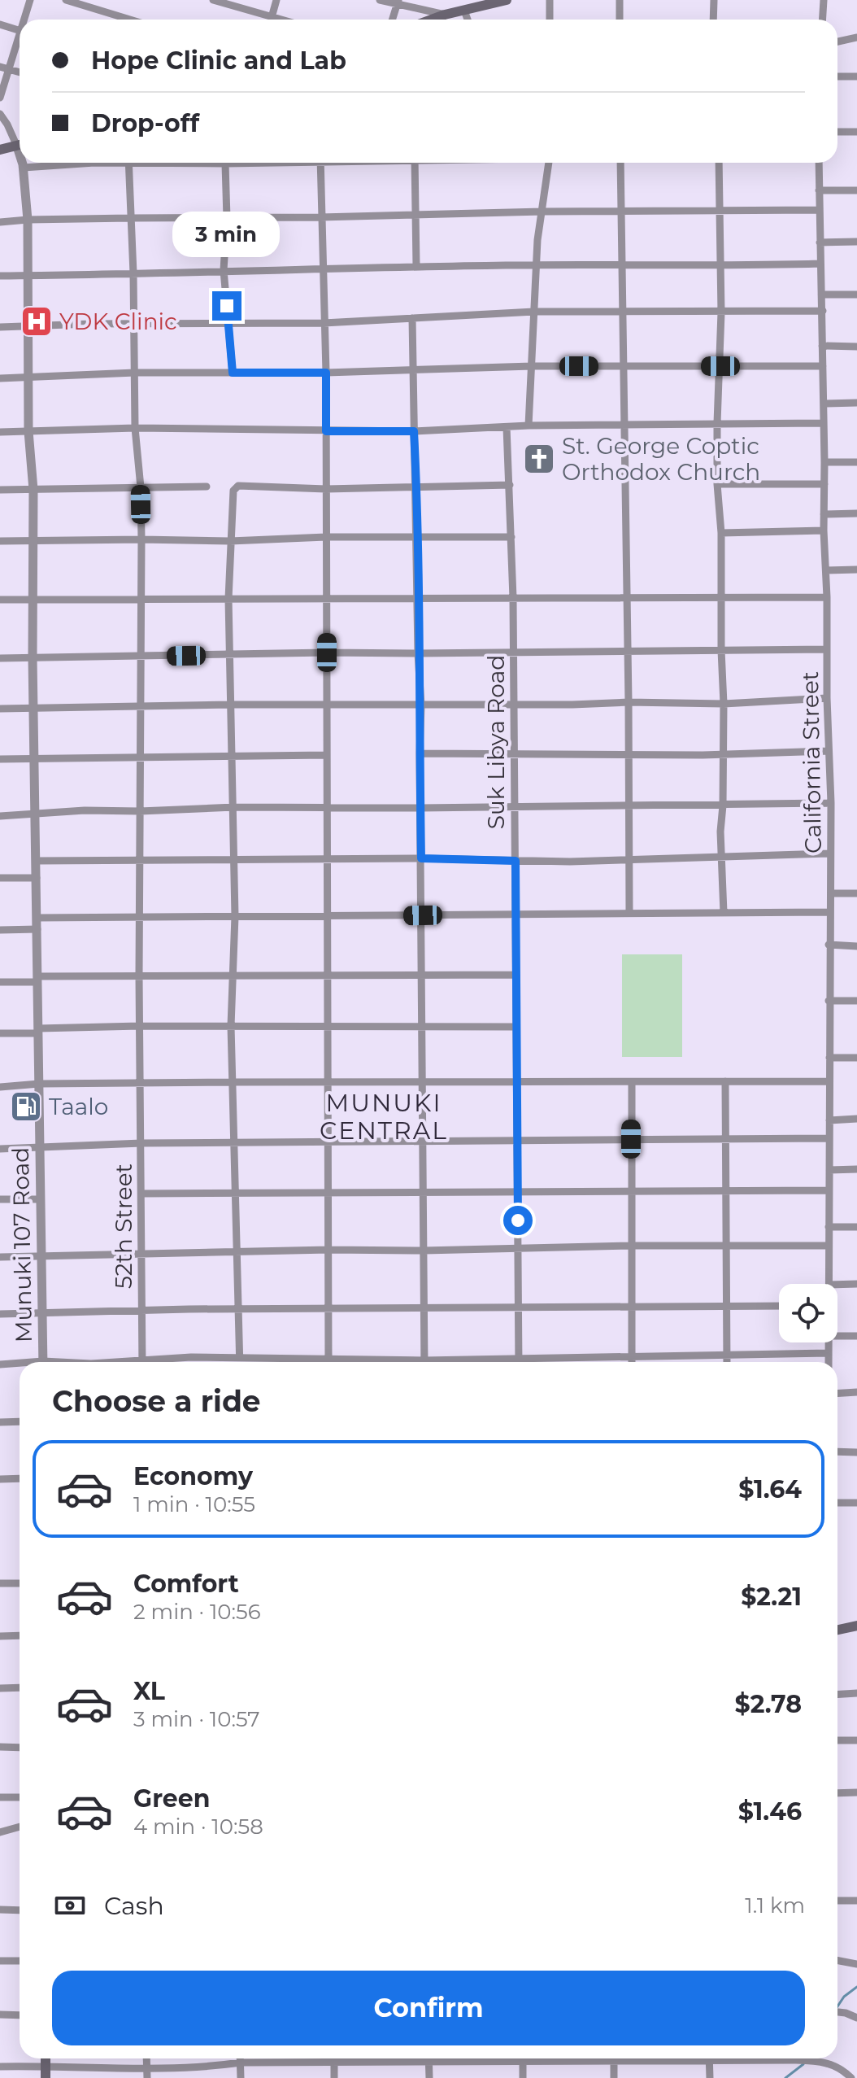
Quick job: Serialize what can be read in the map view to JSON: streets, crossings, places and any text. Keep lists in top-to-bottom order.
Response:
{
  "streets": {
    "street": [
      "Suk Libya Road",
      "California Street",
      "52th Street",
      "Munuki 107 Road"
    ]
  },
  "districts": ["MUNUKI CENTRAL"],
  "places": {
    "hospital": ["YDK Clinic"],
    "church": ["St. George Coptic Orthodox Church"],
    "fuel station": ["Taalo"]
  },
  "page": {
    "banner": ["Hope Clinic and Lab", "Drop-off"],
    "bubble": "3 min",
    "heading": "Choose a ride",
    "list": [
      {
        "name": "Economy",
        "note": "1 min · 10:55",
        "value": "$1.64"
      },
      {
        "name": "Comfort",
        "note": "2 min · 10:56",
        "value": "$2.21"
      },
      {
        "name": "XL",
        "note": "3 min · 10:57",
        "value": "$2.78"
      },
      {
        "name": "Green",
        "note": "4 min · 10:58",
        "value": "$1.46"
      }
    ],
    "pay": ["Cash", "1.1 km"],
    "buttons": "Confirm"
  }
}
